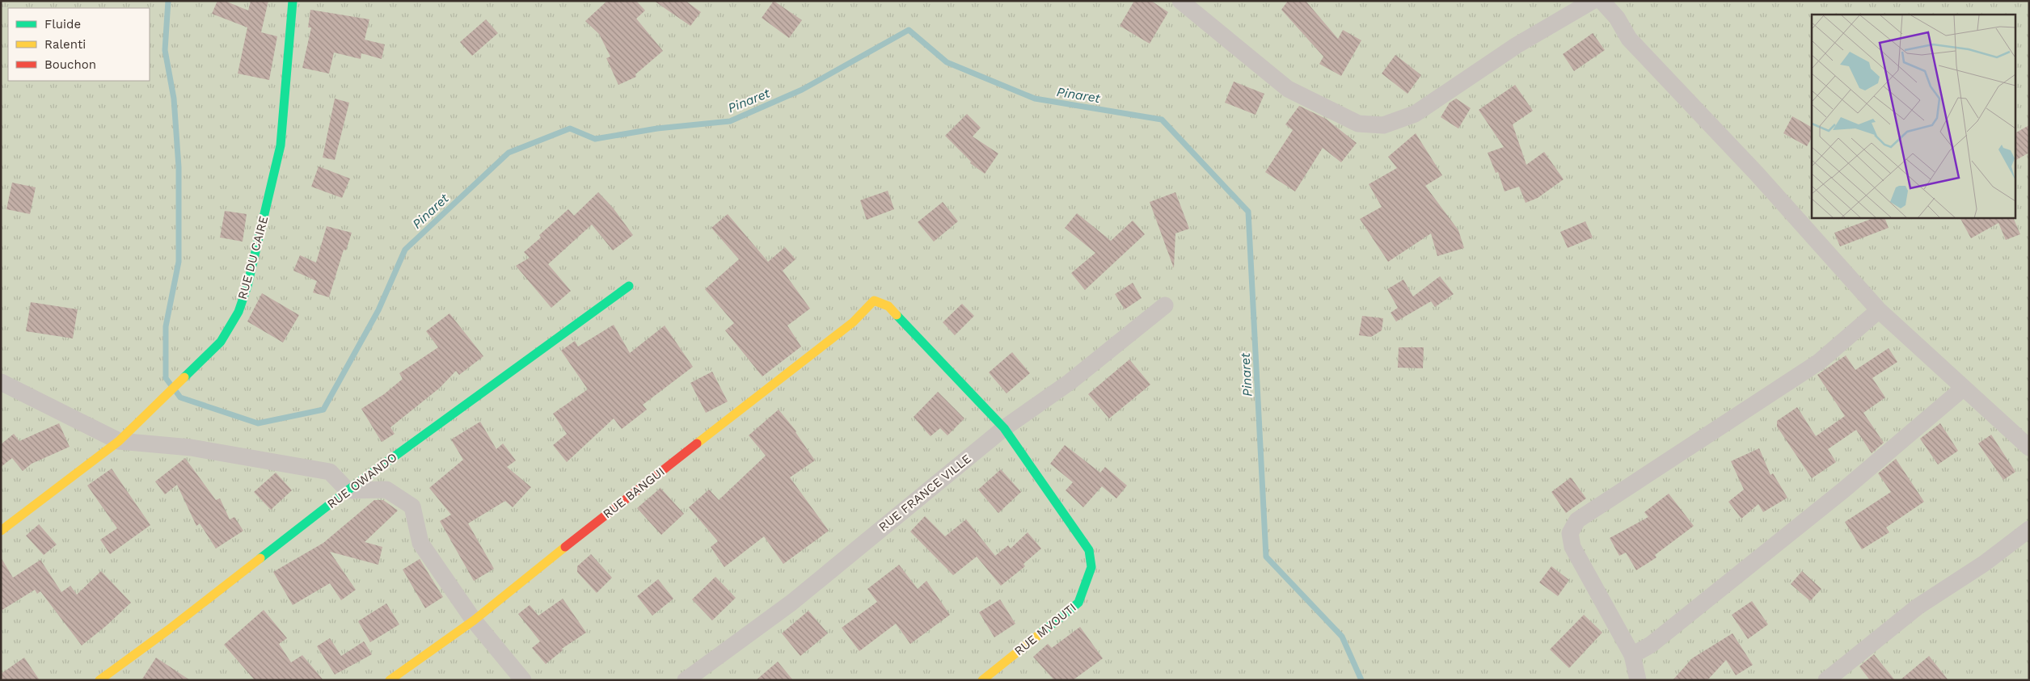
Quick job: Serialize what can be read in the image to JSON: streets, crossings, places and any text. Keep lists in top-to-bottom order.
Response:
{
  "streets": {
    "street": [
      "RUE DU CAIRE",
      "RUE OWANDO",
      "RUE BANGUI",
      "RUE FRANCE VILLE",
      "RUE MVOUTI"
    ]
  },
  "crossings": [
    ["RUE BANGUI", "RUE FRANCE VILLE"],
    ["RUE BANGUI", "RUE MVOUTI"],
    ["RUE FRANCE VILLE", "RUE MVOUTI"]
  ],
  "water": ["Pinaret"],
  "legend": ["Fluide", "Ralenti", "Bouchon"]
}
